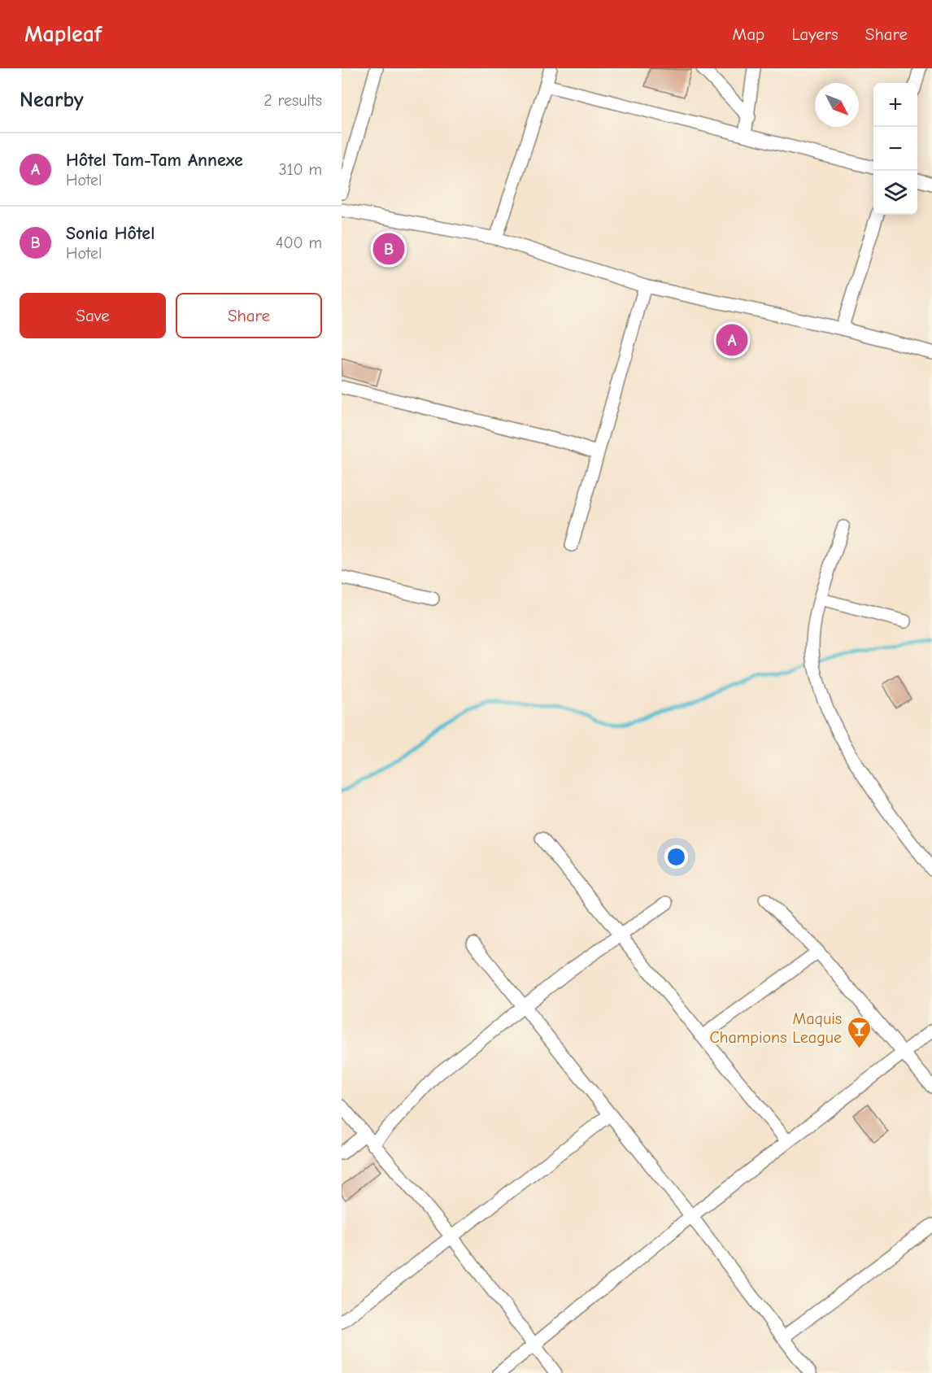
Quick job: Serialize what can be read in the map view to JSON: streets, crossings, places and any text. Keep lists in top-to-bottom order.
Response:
{
  "places": {
    "bar": ["Maquis Champions League"]
  },
  "north": "bottom right",
  "page": {
    "header": "Mapleaf",
    "nav": ["Map", "Layers", "Share"],
    "heading": ["Nearby", "2 results"],
    "map_buttons": ["+", "−"],
    "list": [
      {
        "mark": "A",
        "name": "Hôtel Tam-Tam Annexe",
        "note": "Hotel",
        "value": "310 m"
      },
      {
        "mark": "B",
        "name": "Sonia Hôtel",
        "note": "Hotel",
        "value": "400 m"
      }
    ],
    "pins": ["B", "A"],
    "buttons": ["Save", "Share"]
  }
}
